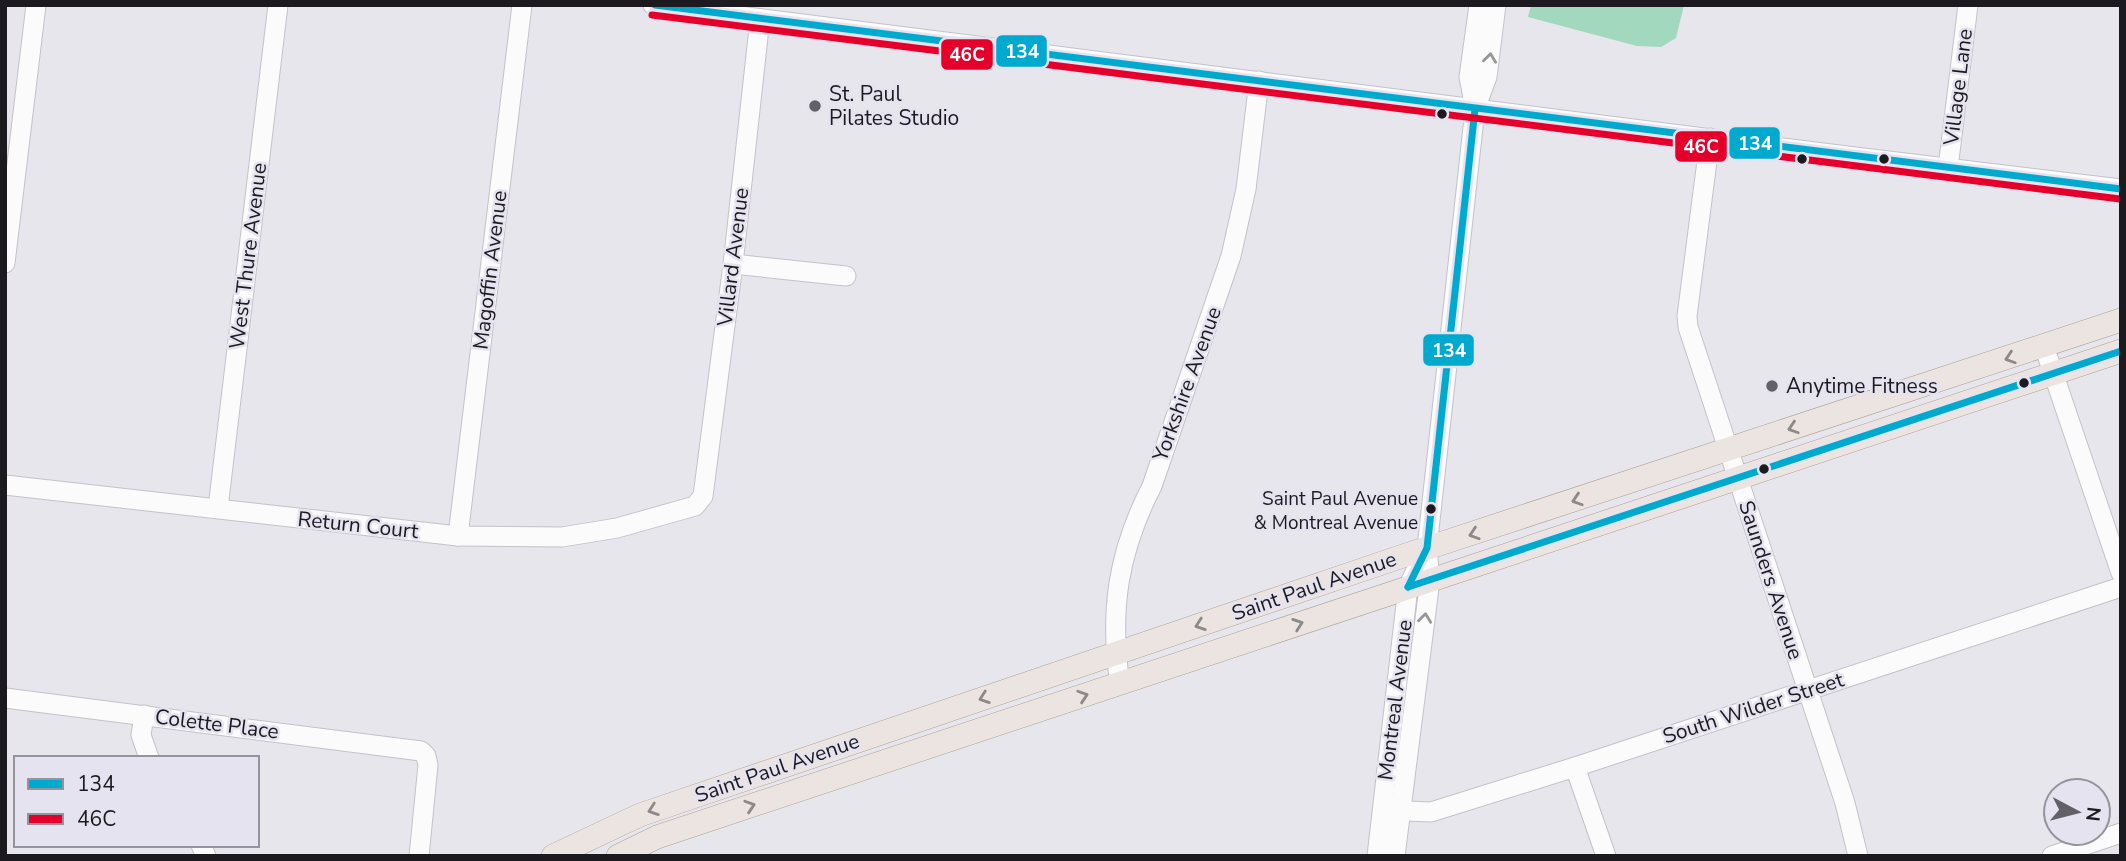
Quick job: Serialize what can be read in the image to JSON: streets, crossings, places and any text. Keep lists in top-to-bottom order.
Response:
{
  "streets": {
    "main road": ["Saint Paul Avenue"],
    "street": [
      "Village Lane",
      "West Thure Avenue",
      "Villard Avenue",
      "Magoffin Avenue",
      "Yorkshire Avenue",
      "Return Court",
      "Saunders Avenue",
      "Montreal Avenue",
      "South Wilder Street",
      "Colette Place"
    ]
  },
  "crossings": [
    ["West Thure Avenue", "Return Court"],
    ["Villard Avenue", "Return Court"],
    ["Magoffin Avenue", "Return Court"],
    ["Yorkshire Avenue", "Saint Paul Avenue"],
    ["Saunders Avenue", "Saint Paul Avenue"],
    ["Saunders Avenue", "South Wilder Street"],
    ["Saint Paul Avenue", "Montreal Avenue"],
    ["Montreal Avenue", "South Wilder Street"]
  ],
  "places": ["St. Paul Pilates Studio", "Anytime Fitness", "Saint Paul Avenue & Montreal Avenue"],
  "lines": ["transit line 134", "transit line 46C"],
  "legend": ["134", "46C"],
  "north": "right"
}
